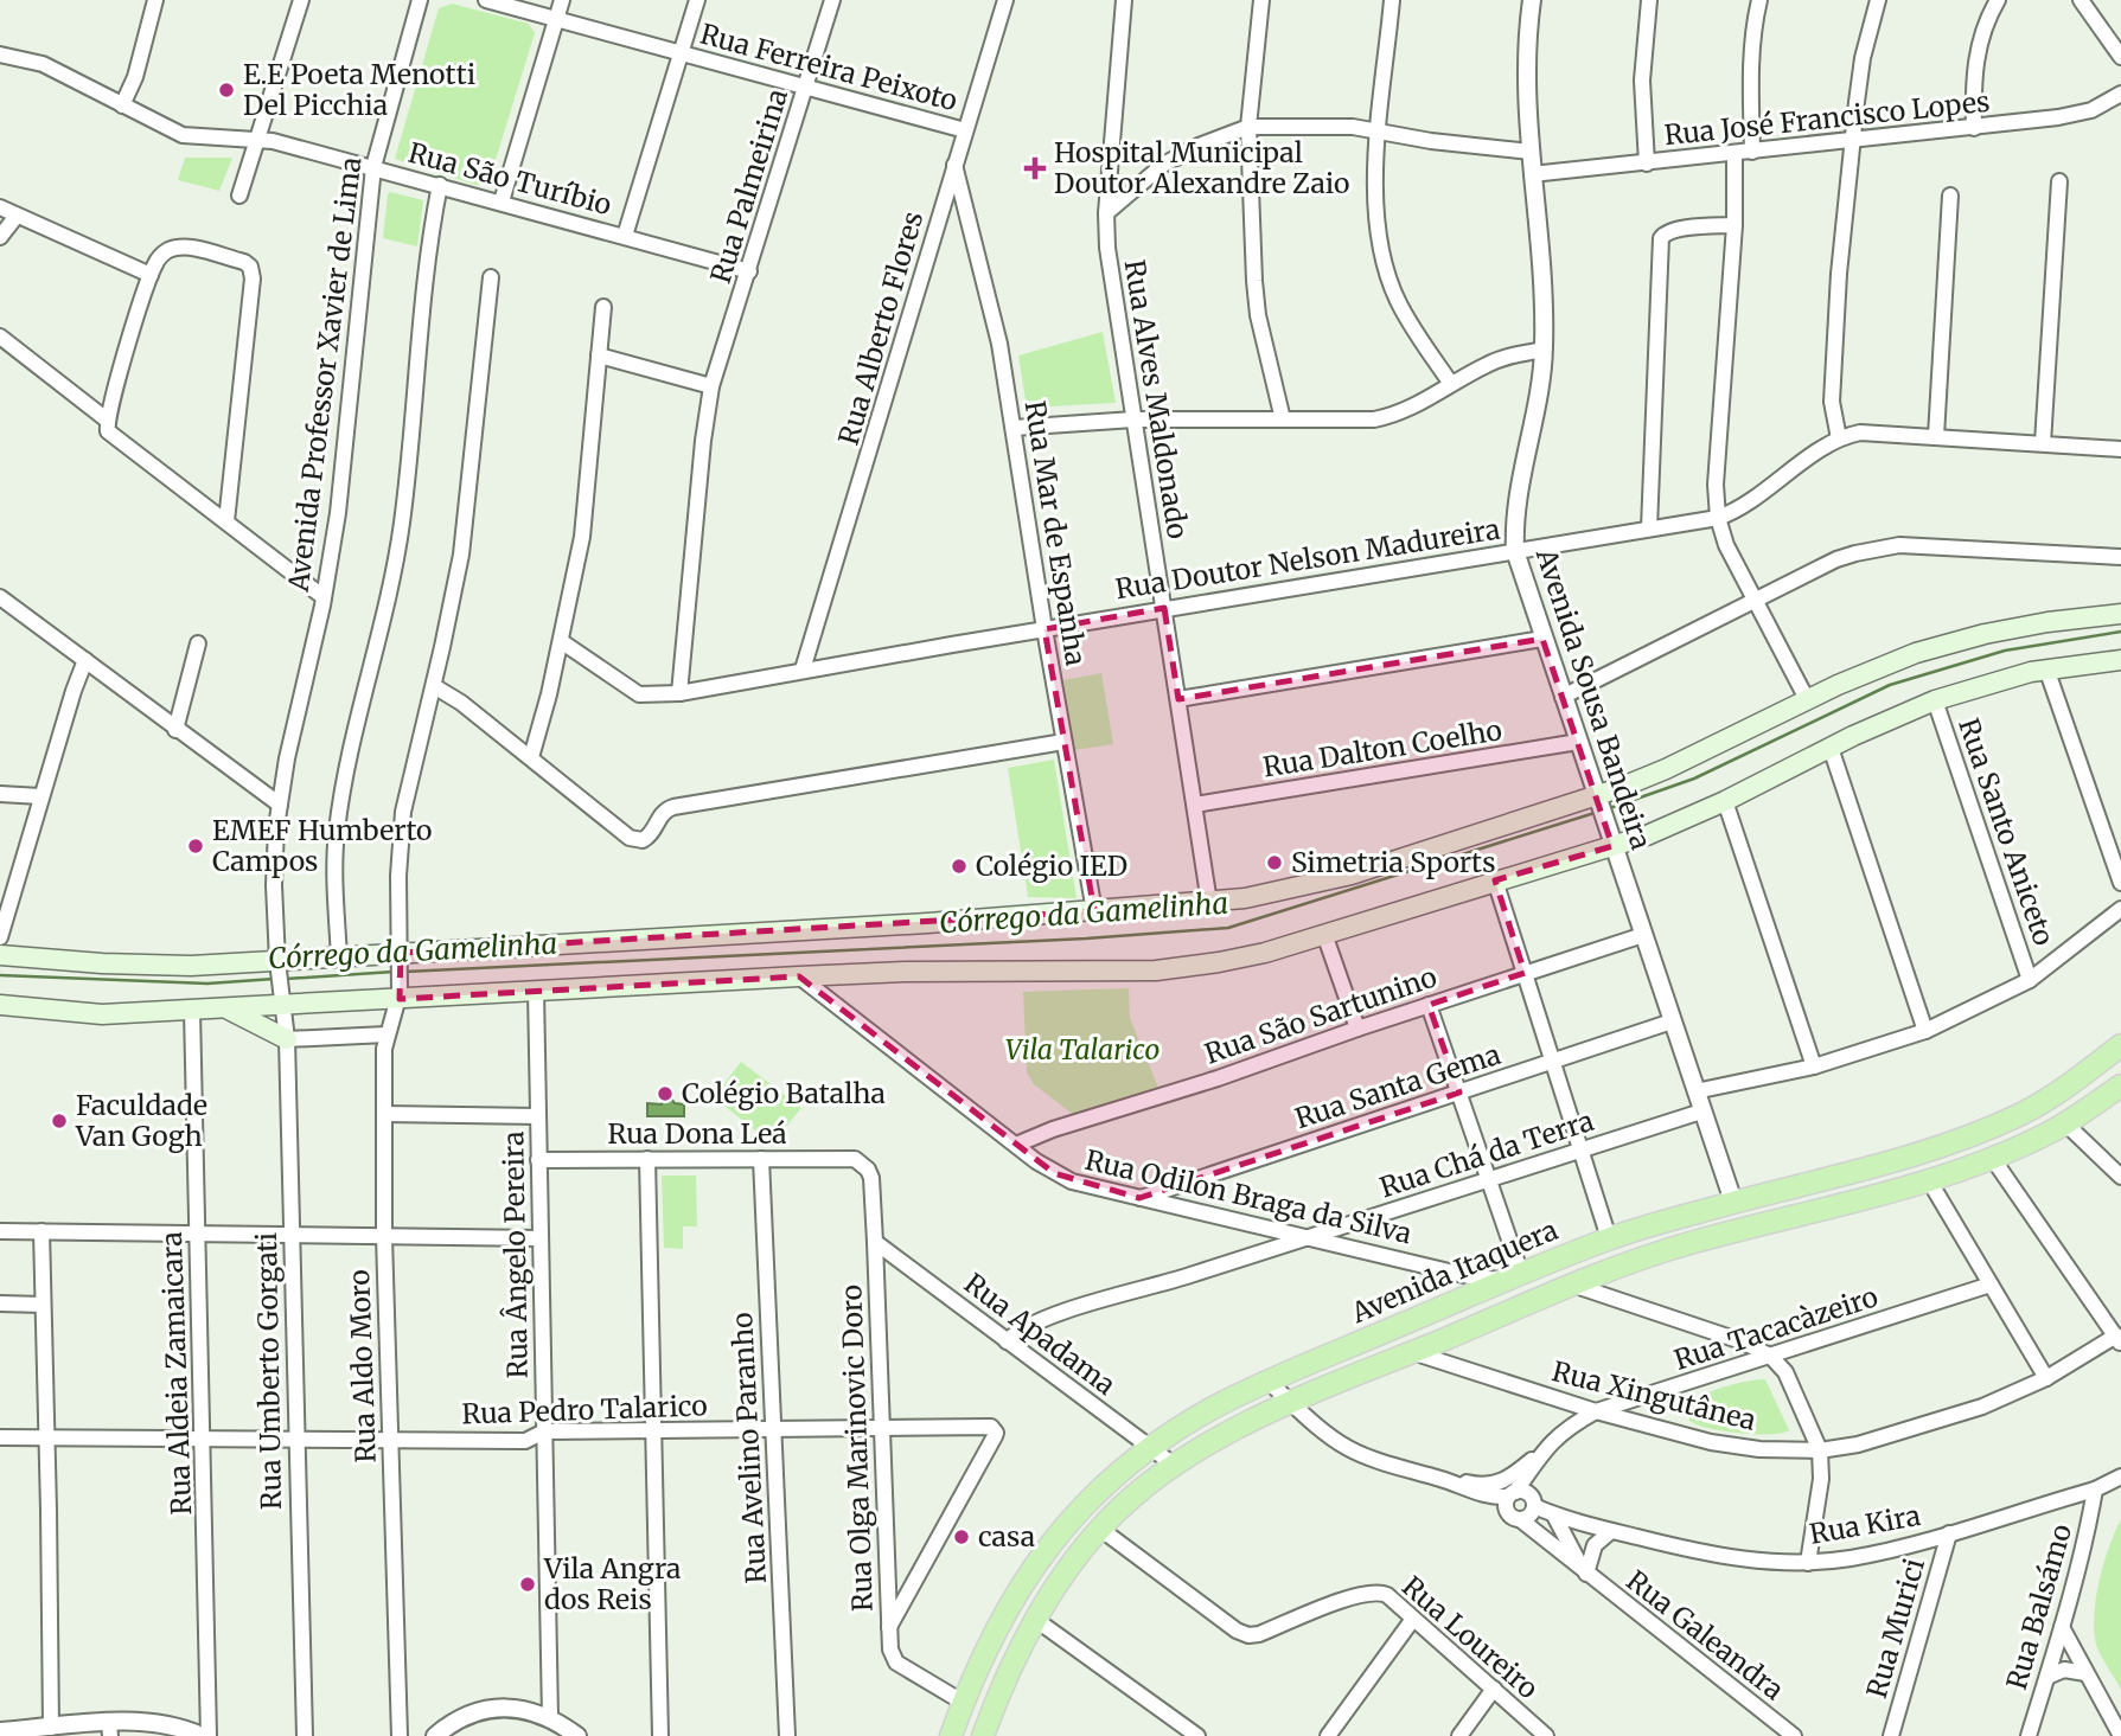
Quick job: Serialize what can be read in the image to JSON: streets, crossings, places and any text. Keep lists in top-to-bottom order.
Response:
{
  "streets": {
    "main road": ["Avenida Itaquera"],
    "street": [
      "Rua Ferreira Peixoto",
      "Rua José Francisco Lopes",
      "Rua São Turíbio",
      "Rua Palmeirina",
      "Rua Alberto Flores",
      "Avenida Professor Xavier de Lima",
      "Rua Alves Maldonado",
      "Rua Mar de Espanha",
      "Rua Doutor Nelson Madureira",
      "Avenida Sousa Bandeira",
      "Rua Dalton Coelho",
      "Rua Santo Aniceto",
      "Rua São Sartunino",
      "Rua Santa Gema",
      "Rua Dona Leá",
      "Rua Chá da Terra",
      "Rua Odilon Braga da Silva",
      "Rua Ângelo Pereira",
      "Rua Tacacàzeiro",
      "Rua Apadama",
      "Rua Aldo Moro",
      "Rua Umberto Gorgati",
      "Rua Aldeia Zamaicara",
      "Rua Xingutânea",
      "Rua Pedro Talarico",
      "Rua Avelino Paranho",
      "Rua Olga Marinovic Doro",
      "Rua Kira",
      "Rua Balsámo",
      "Rua Murici",
      "Rua Galeandra",
      "Rua Loureiro"
    ]
  },
  "crossings": [
    ["Rua Ferreira Peixoto", "Rua Palmeirina"],
    ["Rua Ferreira Peixoto", "Rua Alberto Flores"],
    ["Rua José Francisco Lopes", "Avenida Sousa Bandeira"],
    ["Rua São Turíbio", "Rua Palmeirina"],
    ["Rua São Turíbio", "Avenida Professor Xavier de Lima"],
    ["Rua Palmeirina", "Rua Doutor Nelson Madureira"],
    ["Rua Alberto Flores", "Rua Mar de Espanha"],
    ["Rua Alberto Flores", "Rua Doutor Nelson Madureira"],
    ["Avenida Professor Xavier de Lima", "Rua Umberto Gorgati"],
    ["Rua Alves Maldonado", "Rua Doutor Nelson Madureira"],
    ["Rua Alves Maldonado", "Rua Dalton Coelho"],
    ["Rua Mar de Espanha", "Rua Doutor Nelson Madureira"],
    ["Rua Doutor Nelson Madureira", "Avenida Sousa Bandeira"],
    ["Avenida Sousa Bandeira", "Rua Dalton Coelho"],
    ["Avenida Sousa Bandeira", "Rua São Sartunino"],
    ["Avenida Sousa Bandeira", "Rua Santa Gema"],
    ["Avenida Sousa Bandeira", "Rua Chá da Terra"],
    ["Avenida Sousa Bandeira", "Avenida Itaquera"],
    ["Rua São Sartunino", "Rua Odilon Braga da Silva"],
    ["Rua Santa Gema", "Rua Odilon Braga da Silva"],
    ["Rua Dona Leá", "Rua Ângelo Pereira"],
    ["Rua Dona Leá", "Rua Avelino Paranho"],
    ["Rua Dona Leá", "Rua Olga Marinovic Doro"],
    ["Rua Chá da Terra", "Rua Odilon Braga da Silva"],
    ["Rua Chá da Terra", "Rua Apadama"],
    ["Rua Odilon Braga da Silva", "Avenida Itaquera"],
    ["Rua Ângelo Pereira", "Rua Pedro Talarico"],
    ["Avenida Itaquera", "Rua Apadama"],
    ["Avenida Itaquera", "Rua Olga Marinovic Doro"],
    ["Rua Tacacàzeiro", "Rua Xingutânea"],
    ["Rua Tacacàzeiro", "Rua Kira"],
    ["Rua Tacacàzeiro", "Rua Galeandra"],
    ["Rua Apadama", "Rua Olga Marinovic Doro"],
    ["Rua Aldo Moro", "Rua Pedro Talarico"],
    ["Rua Umberto Gorgati", "Rua Pedro Talarico"],
    ["Rua Aldeia Zamaicara", "Rua Pedro Talarico"],
    ["Rua Pedro Talarico", "Rua Avelino Paranho"],
    ["Rua Pedro Talarico", "Rua Olga Marinovic Doro"],
    ["Rua Kira", "Rua Balsámo"],
    ["Rua Kira", "Rua Murici"],
    ["Rua Kira", "Rua Galeandra"]
  ],
  "water": ["Córrego da Gamelinha"],
  "parks": ["Vila Talarico"],
  "places": {
    "other": [
      "E.E Poeta Menotti Del Picchia",
      "EMEF Humberto Campos",
      "Simetria Sports",
      "Colégio IED",
      "Colégio Batalha",
      "Faculdade Van Gogh",
      "casa",
      "Vila Angra dos Reis"
    ],
    "health": ["Hospital Municipal Doutor Alexandre Zaio"]
  }
}
